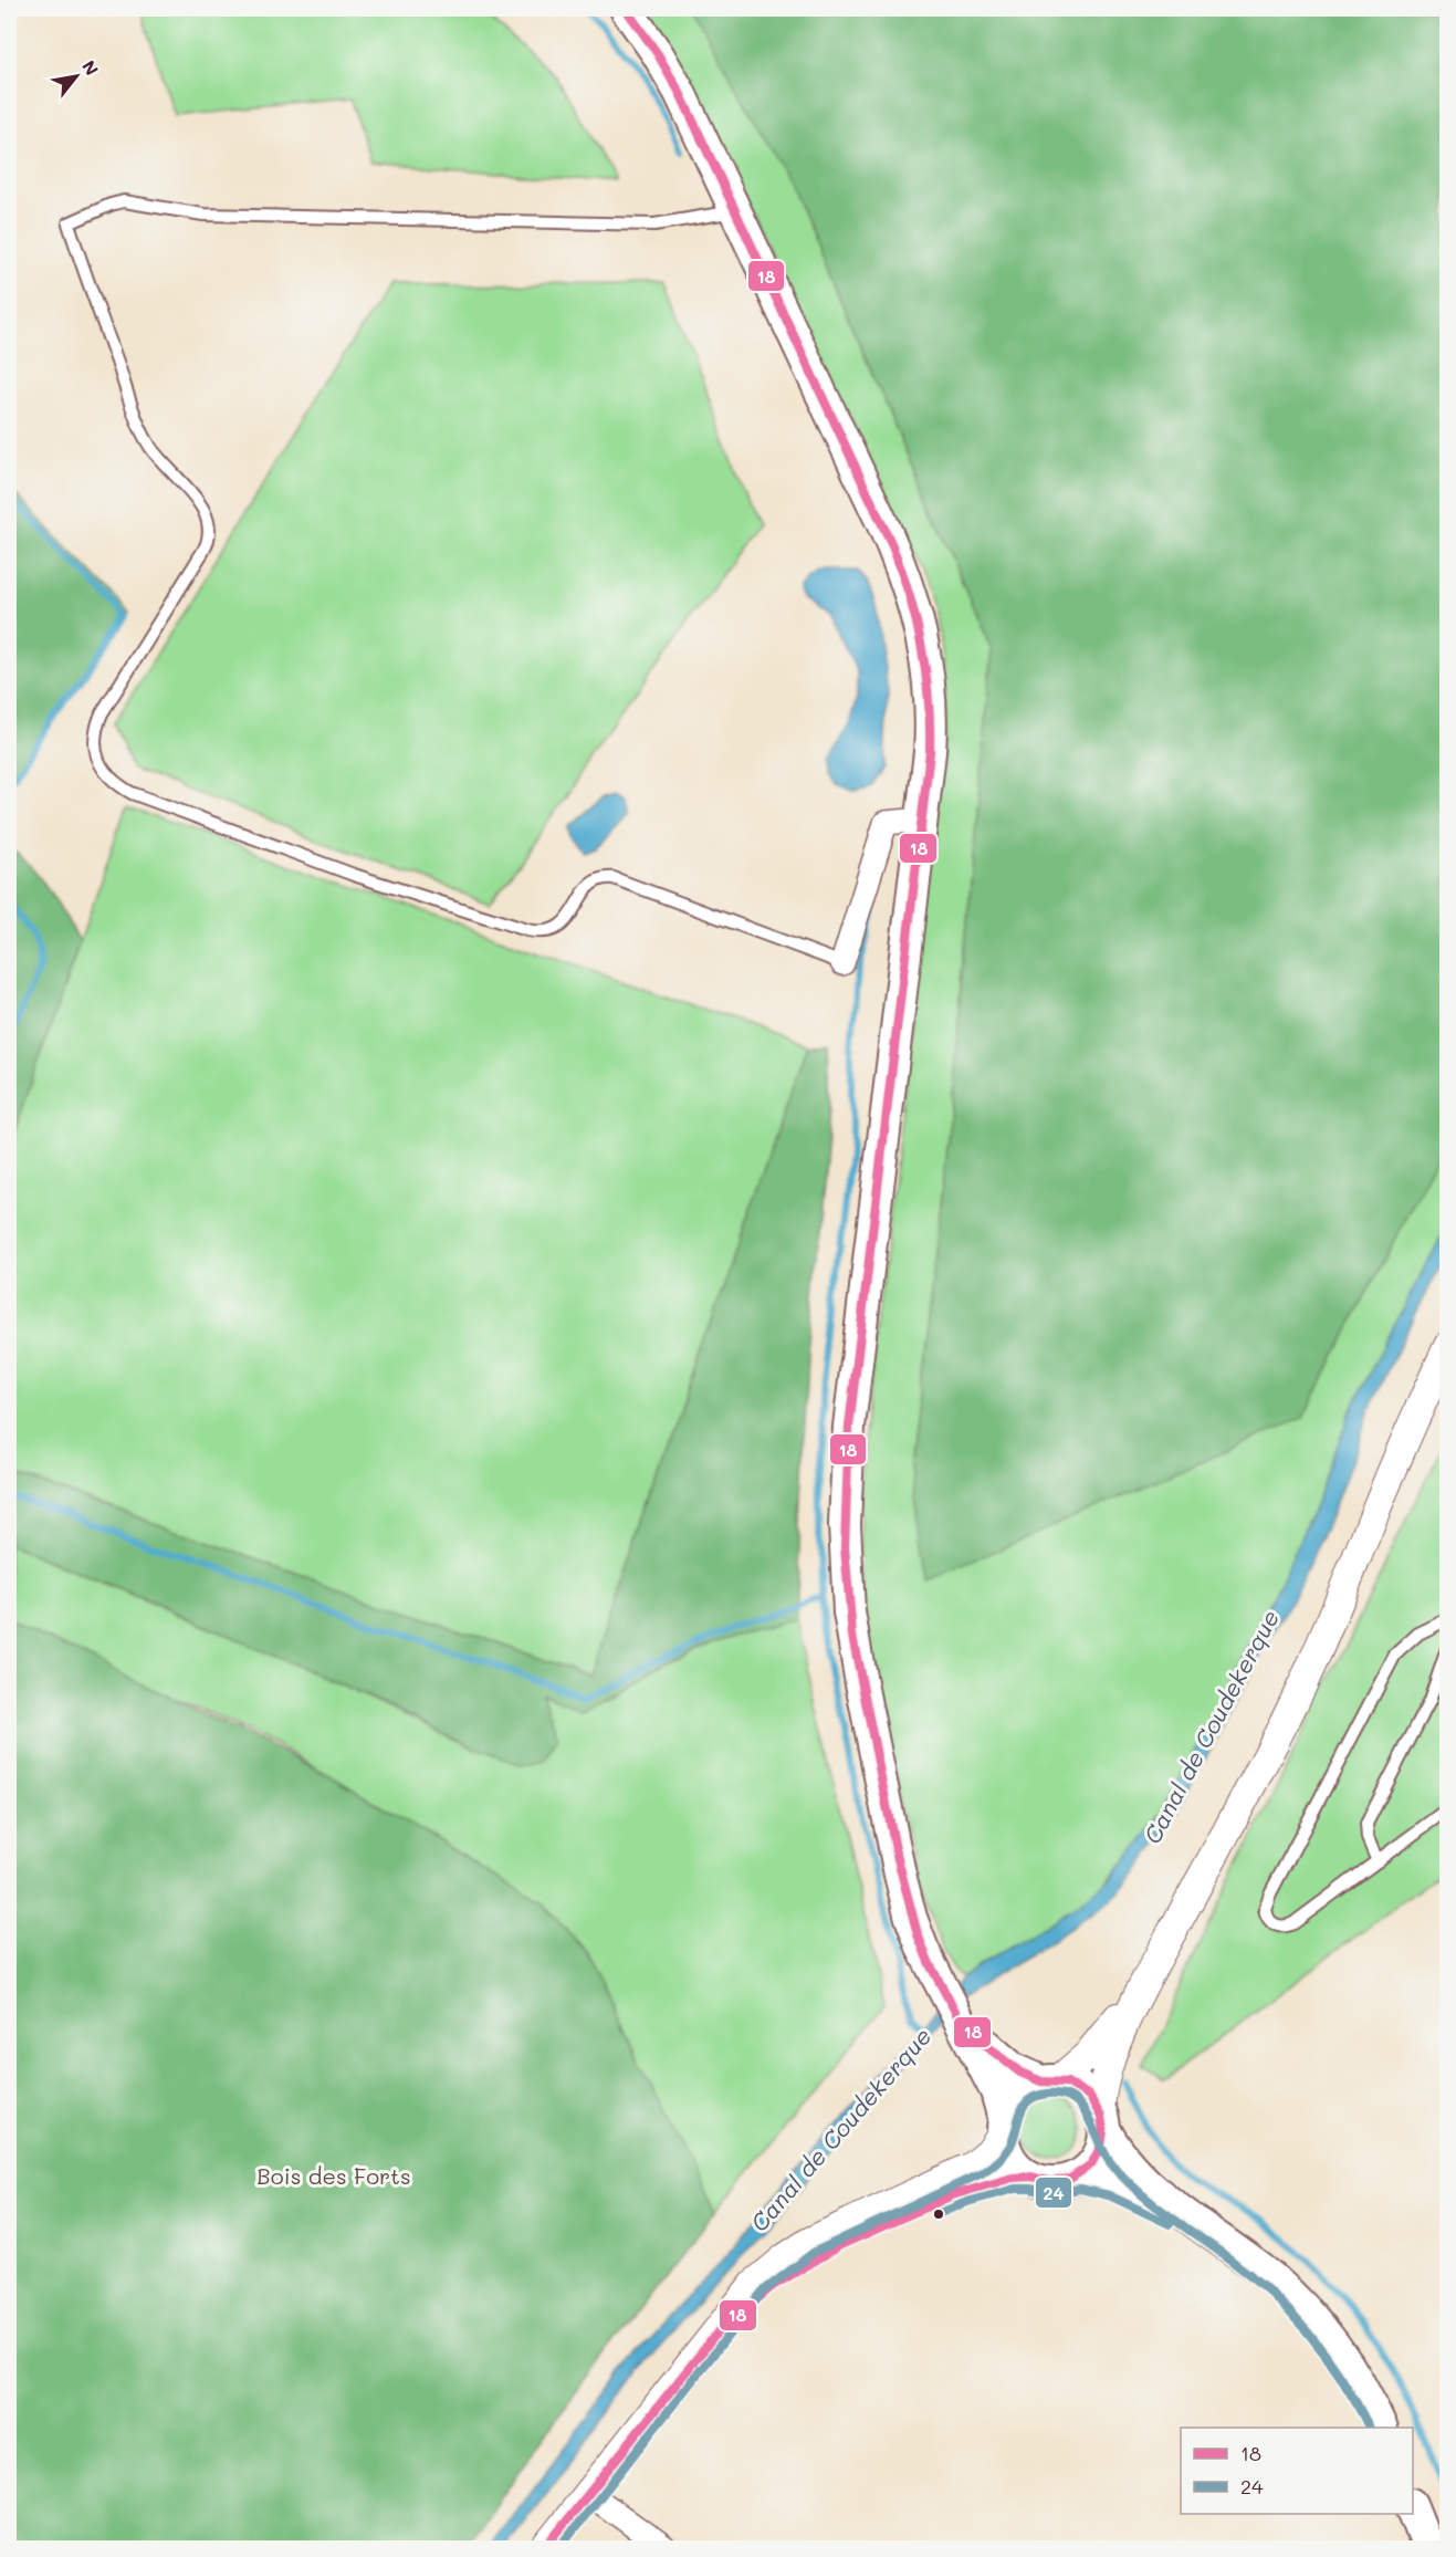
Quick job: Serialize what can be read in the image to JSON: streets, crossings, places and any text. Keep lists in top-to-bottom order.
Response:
{
  "water": ["Canal de Coudekerque"],
  "parks": ["Bois des Forts"],
  "lines": ["transit line 18", "transit line 24"],
  "legend": ["18", "24"],
  "north": "top right"
}
